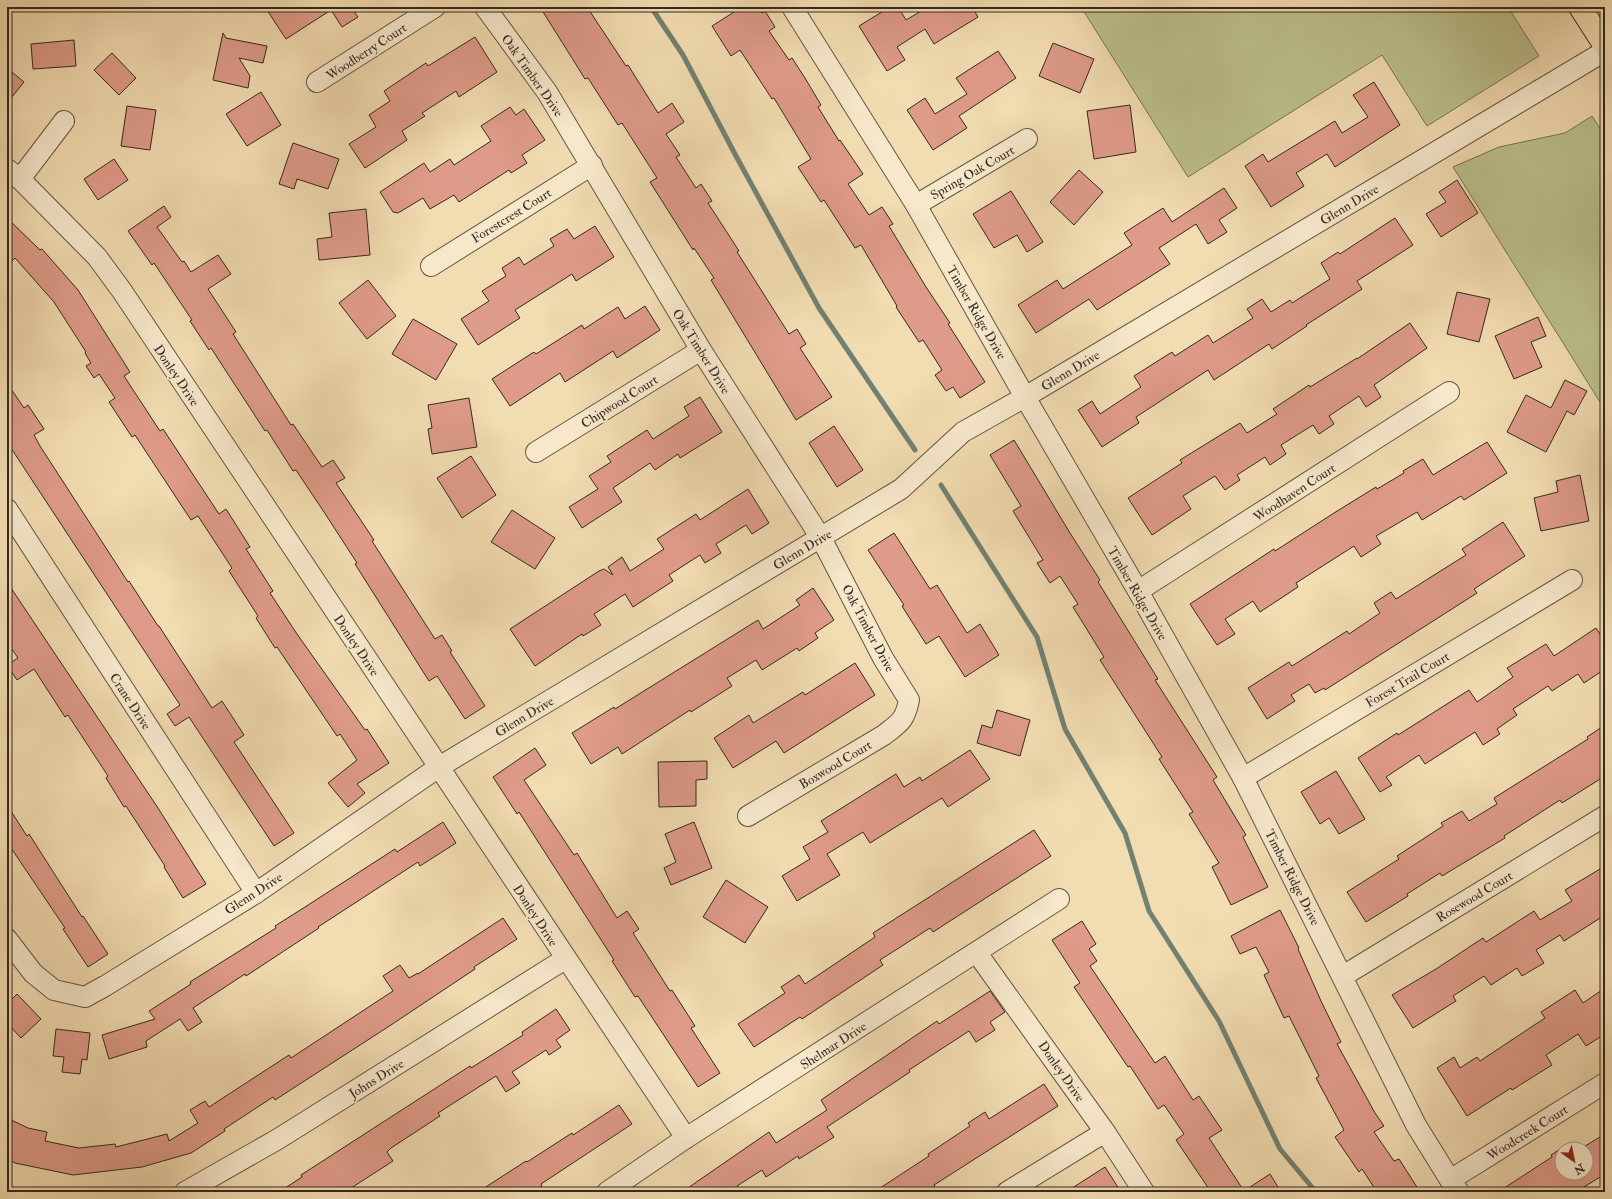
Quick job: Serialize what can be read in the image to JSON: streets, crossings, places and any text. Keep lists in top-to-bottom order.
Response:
{
  "streets": {
    "street": [
      "Woodberry Court",
      "Oak Timber Drive",
      "Spring Oak Court",
      "Glenn Drive",
      "Forestcrest Court",
      "Timber Ridge Drive",
      "Donley Drive",
      "Chipwood Court",
      "Woodhaven Court",
      "Forest Trail Court",
      "Crane Drive",
      "Boxwood Court",
      "Rosewood Court",
      "Shelmar Drive",
      "Johns Drive",
      "Woodcreek Court"
    ]
  },
  "crossings": [
    ["Oak Timber Drive", "Glenn Drive"],
    ["Oak Timber Drive", "Forestcrest Court"],
    ["Oak Timber Drive", "Chipwood Court"],
    ["Oak Timber Drive", "Boxwood Court"],
    ["Spring Oak Court", "Timber Ridge Drive"],
    ["Glenn Drive", "Timber Ridge Drive"],
    ["Glenn Drive", "Donley Drive"],
    ["Glenn Drive", "Crane Drive"],
    ["Timber Ridge Drive", "Woodhaven Court"],
    ["Timber Ridge Drive", "Forest Trail Court"],
    ["Timber Ridge Drive", "Rosewood Court"],
    ["Timber Ridge Drive", "Woodcreek Court"],
    ["Donley Drive", "Shelmar Drive"],
    ["Donley Drive", "Johns Drive"]
  ],
  "north": "bottom right"
}
